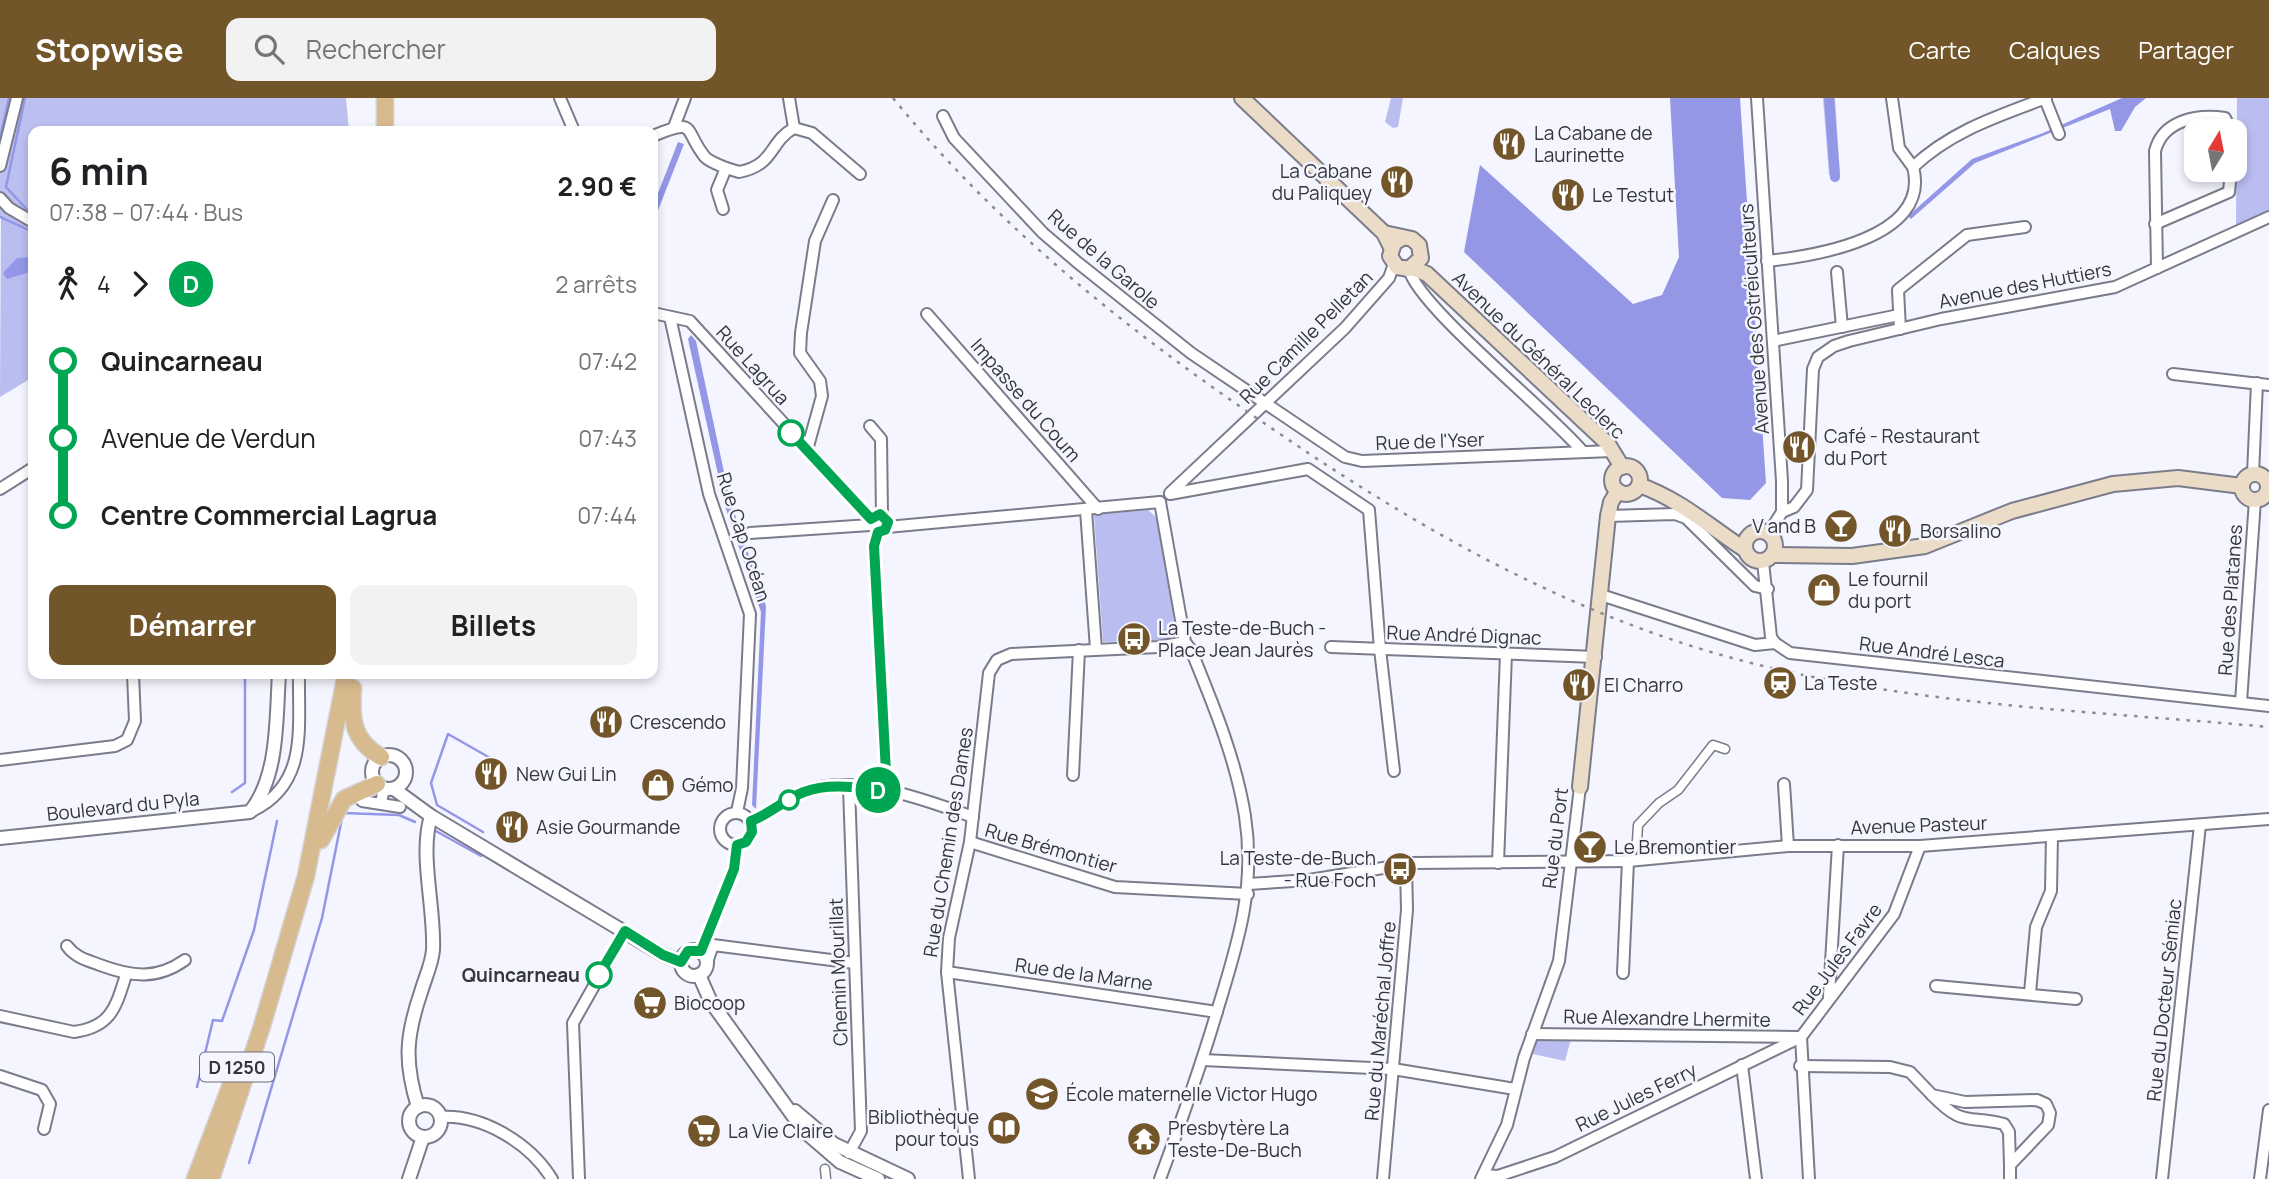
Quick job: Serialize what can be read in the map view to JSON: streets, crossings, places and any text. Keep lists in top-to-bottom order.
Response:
{
  "streets": {
    "main road": ["Avenue du Général Leclerc", "Rue du Port", "D 1250"],
    "street": [
      "Rue de la Garole",
      "Avenue des Huttiers",
      "Avenue des Ostréiculteurs",
      "Rue Camille Pelletan",
      "Rue Lagrua",
      "Impasse du Coum",
      "Rue de l'Yser",
      "Rue Cap Océan",
      "Rue des Platanes",
      "Rue André Dignac",
      "Rue André Lesca",
      "Boulevard du Pyla",
      "Avenue Pasteur",
      "Rue du Chemin des Dames",
      "Rue Brémontier",
      "Rue Jules Favre",
      "Chemin Mourillat",
      "Rue de la Marne",
      "Rue du Docteur Sémiac",
      "Rue Alexandre Lhermite",
      "Rue du Maréchal Joffre",
      "Rue Jules Ferry"
    ]
  },
  "crossings": [
    ["Rue de la Garole", "Rue Camille Pelletan"],
    ["Rue de la Garole", "Rue de l'Yser"],
    ["Avenue des Huttiers", "Avenue des Ostréiculteurs"],
    ["Rue Camille Pelletan", "Avenue du Général Leclerc"],
    ["Rue Camille Pelletan", "Rue de l'Yser"],
    ["Avenue du Général Leclerc", "Rue de l'Yser"],
    ["Avenue du Général Leclerc", "Rue du Port"],
    ["Rue Lagrua", "Rue Cap Océan"],
    ["Rue des Platanes", "Rue André Lesca"],
    ["Rue André Dignac", "Rue du Port"],
    ["Rue André Lesca", "Rue du Port"],
    ["Avenue Pasteur", "Rue du Port"],
    ["Avenue Pasteur", "Rue Brémontier"],
    ["Avenue Pasteur", "Rue Jules Favre"],
    ["Avenue Pasteur", "Rue du Docteur Sémiac"],
    ["Avenue Pasteur", "Rue du Maréchal Joffre"],
    ["Rue du Port", "Rue Alexandre Lhermite"],
    ["Rue du Port", "Rue Jules Ferry"],
    ["Rue du Chemin des Dames", "Rue Brémontier"],
    ["Rue du Chemin des Dames", "Rue de la Marne"],
    ["Rue Brémontier", "Rue du Maréchal Joffre"],
    ["Rue Jules Favre", "Rue Alexandre Lhermite"],
    ["Rue Jules Favre", "Rue Jules Ferry"],
    ["Rue Alexandre Lhermite", "Rue Jules Ferry"]
  ],
  "places": {
    "restaurant": [
      "La Cabane de Laurinette",
      "La Cabane du Paliquey",
      "Le Testut",
      "Café - Restaurant du Port",
      "Borsalino",
      "El Charro",
      "Crescendo",
      "New Gui Lin",
      "Asie Gourmande"
    ],
    "bar": ["V and B", "Le Bremontier"],
    "shop": ["Le fournil du port", "Gémo"],
    "bus stop": ["La Teste-de-Buch - Place Jean Jaurès", "La Teste-de-Buch - Rue Foch"],
    "station": ["La Teste"],
    "other": ["Quincarneau"],
    "supermarket": ["Biocoop", "La Vie Claire"],
    "school or university": ["École maternelle Victor Hugo"],
    "library": ["Bibliothèque pour tous"],
    "temple": ["Presbytère La Teste-De-Buch"]
  },
  "lines": ["bus line D"],
  "north": "top",
  "page": {
    "header": "Stopwise",
    "search": "Rechercher",
    "nav": ["Carte", "Calques", "Partager"],
    "on_map": "D",
    "heading": ["6 min", "07:38 – 07:44 · Bus", "2.90 €"],
    "legs": ["4", "D", "2 arrêts"],
    "list": [
      {
        "name": "Quincarneau",
        "value": "07:42"
      },
      {
        "name": "Avenue de Verdun",
        "value": "07:43"
      },
      {
        "name": "Centre Commercial Lagrua",
        "value": "07:44"
      }
    ],
    "buttons": ["Démarrer", "Billets"]
  }
}
